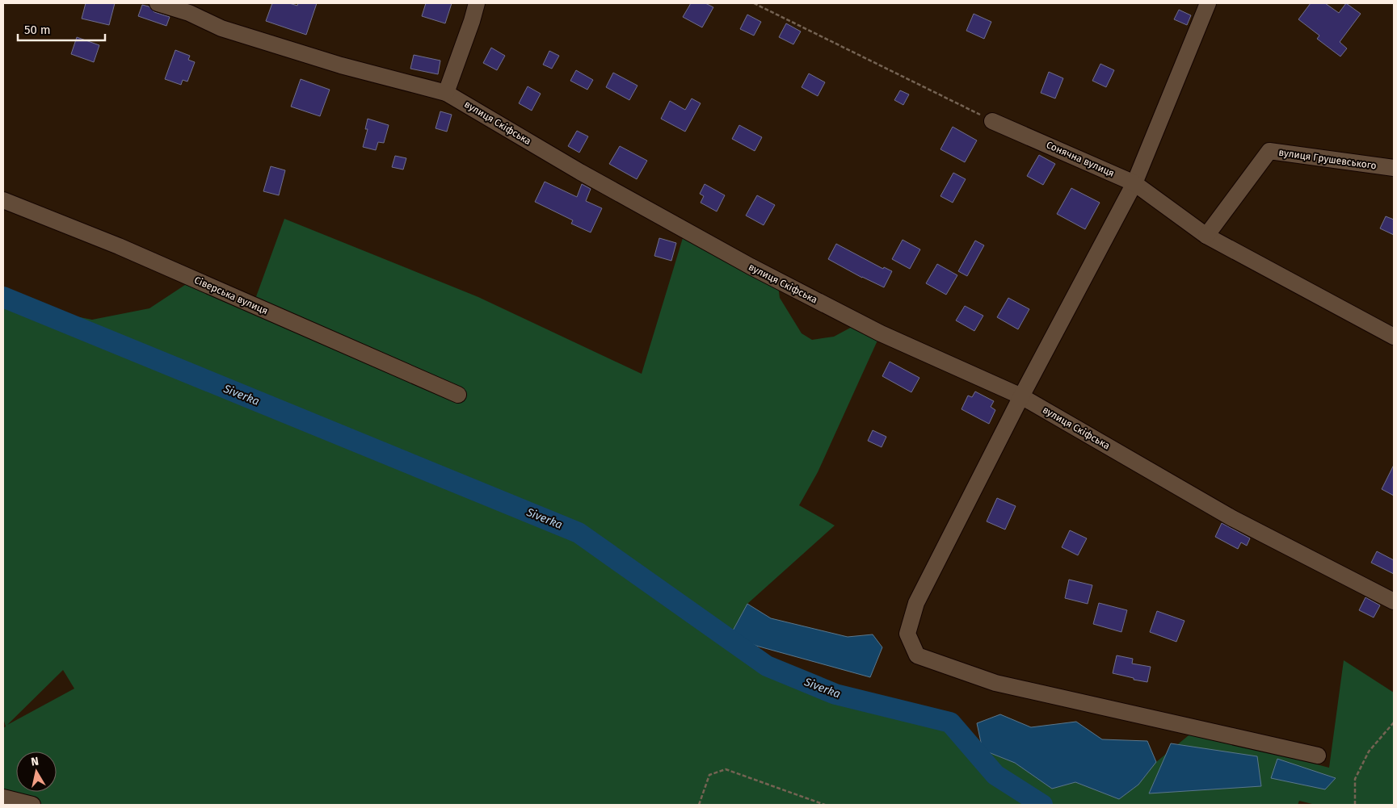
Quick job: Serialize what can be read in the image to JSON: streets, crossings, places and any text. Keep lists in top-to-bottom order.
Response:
{
  "streets": {
    "street": [
      "вулиця Скіфська",
      "Сонячна вулиця",
      "вулиця Грушевського",
      "Сіверська вулиця"
    ]
  },
  "crossings": [
    ["Сонячна вулиця", "вулиця Грушевського"]
  ],
  "water": ["Siverka"],
  "scale_bar": "50 m",
  "north": "top"
}
